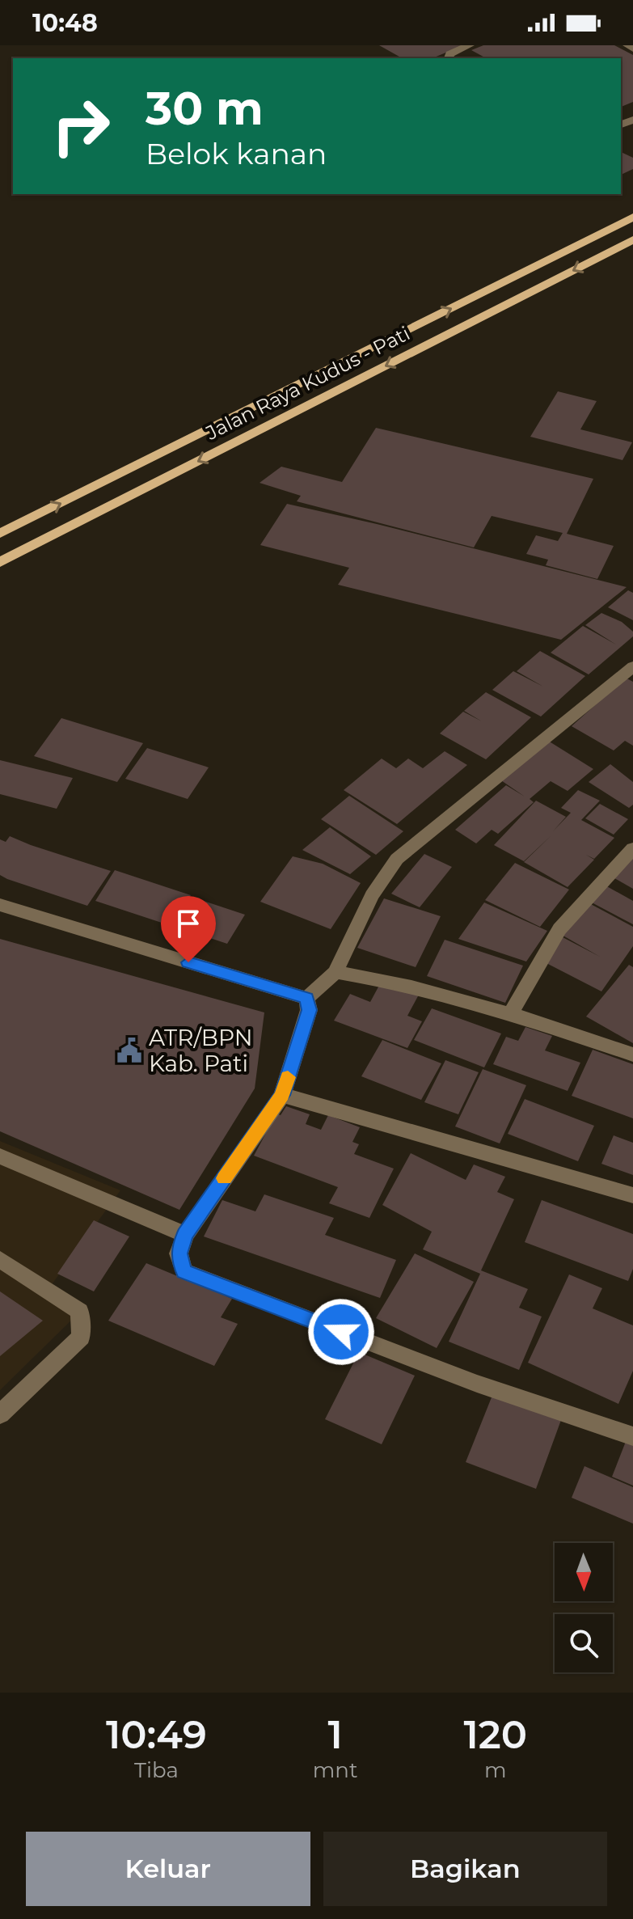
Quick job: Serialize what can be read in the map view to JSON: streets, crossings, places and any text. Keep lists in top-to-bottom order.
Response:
{
  "streets": {
    "main road": ["Jalan Raya Kudus - Pati"]
  },
  "places": {
    "public building": ["ATR/BPN Kab. Pati"]
  },
  "north": "bottom",
  "page": {
    "status": "10:48",
    "turn": ["30 m", "Belok kanan"],
    "eta": [
      "10:49",
      "Tiba",
      "1",
      "mnt",
      "120",
      "m"
    ],
    "buttons": ["Keluar", "Bagikan"]
  }
}
